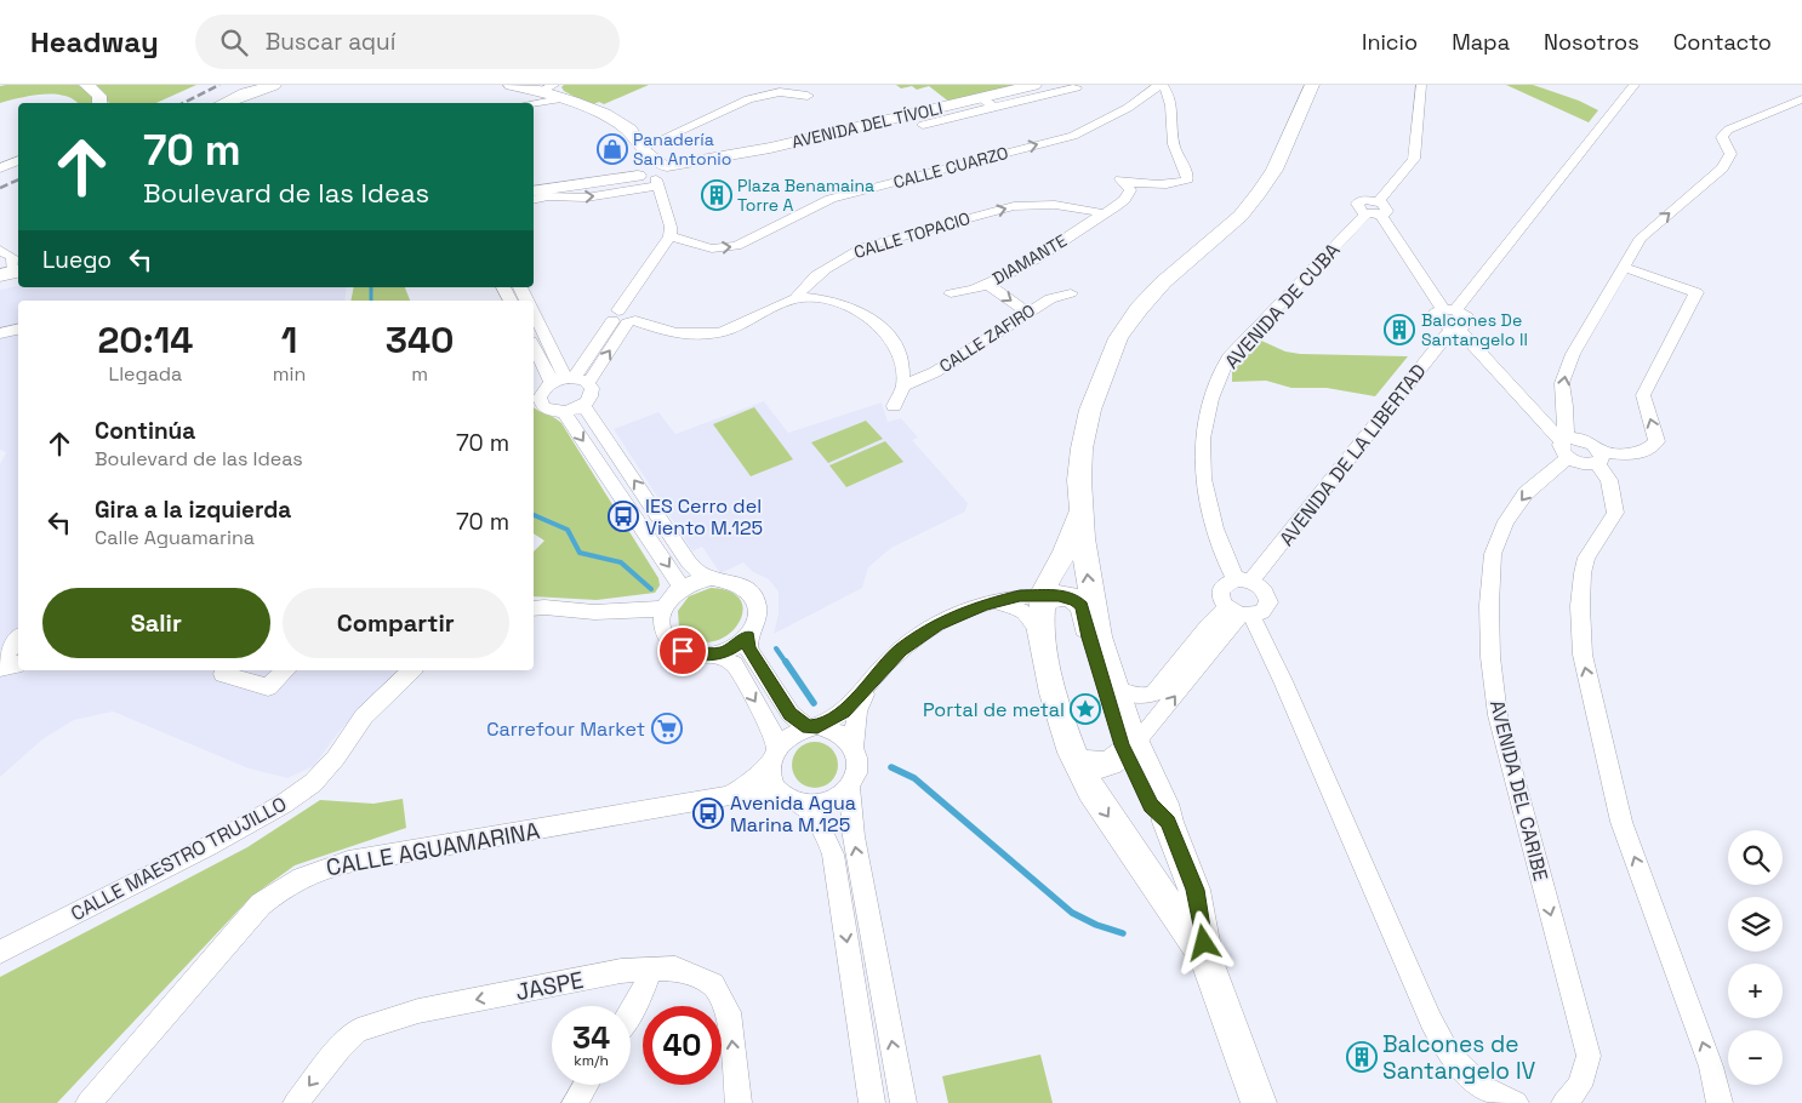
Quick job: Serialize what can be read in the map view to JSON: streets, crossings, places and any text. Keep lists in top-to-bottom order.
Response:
{
  "streets": {
    "street": [
      "AVENIDA DEL TÍVOLI",
      "CALLE CUARZO",
      "CALLE TOPACIO",
      "DIAMANTE",
      "AVENIDA DE CUBA",
      "CALLE ZAFIRO",
      "AVENIDA DE LA LIBERTAD",
      "AVENIDA DEL CARIBE",
      "CALLE AGUAMARINA",
      "CALLE MAESTRO TRUJILLO",
      "JASPE"
    ]
  },
  "crossings": [
    ["CALLE CUARZO", "DIAMANTE"],
    ["CALLE TOPACIO", "DIAMANTE"],
    ["AVENIDA DE CUBA", "AVENIDA DE LA LIBERTAD"]
  ],
  "places": {
    "shop": ["Panadería San Antonio"],
    "building": ["Plaza Benamaina Torre A", "Balcones De Santangelo II", "Balcones de Santangelo IV"],
    "bus stop": ["IES Cerro del Viento M.125", "Avenida Agua Marina M.125"],
    "place": ["Portal de metal"],
    "supermarket": ["Carrefour Market"]
  },
  "page": {
    "header": "Headway",
    "search": "Buscar aquí",
    "nav": [
      "Inicio",
      "Mapa",
      "Nosotros",
      "Contacto"
    ],
    "turn": ["70 m", "Boulevard de las Ideas"],
    "then": "Luego",
    "eta": [
      "20:14",
      "Llegada",
      "1",
      "min",
      "340",
      "m"
    ],
    "list": [
      {
        "name": "Continúa",
        "note": "Boulevard de las Ideas",
        "value": "70 m"
      },
      {
        "name": "Gira a la izquierda",
        "note": "Calle Aguamarina",
        "value": "70 m"
      }
    ],
    "buttons": ["Salir", "Compartir"],
    "map_buttons": ["+", "−"],
    "speed": "34 km/h",
    "limit": "40"
  }
}
